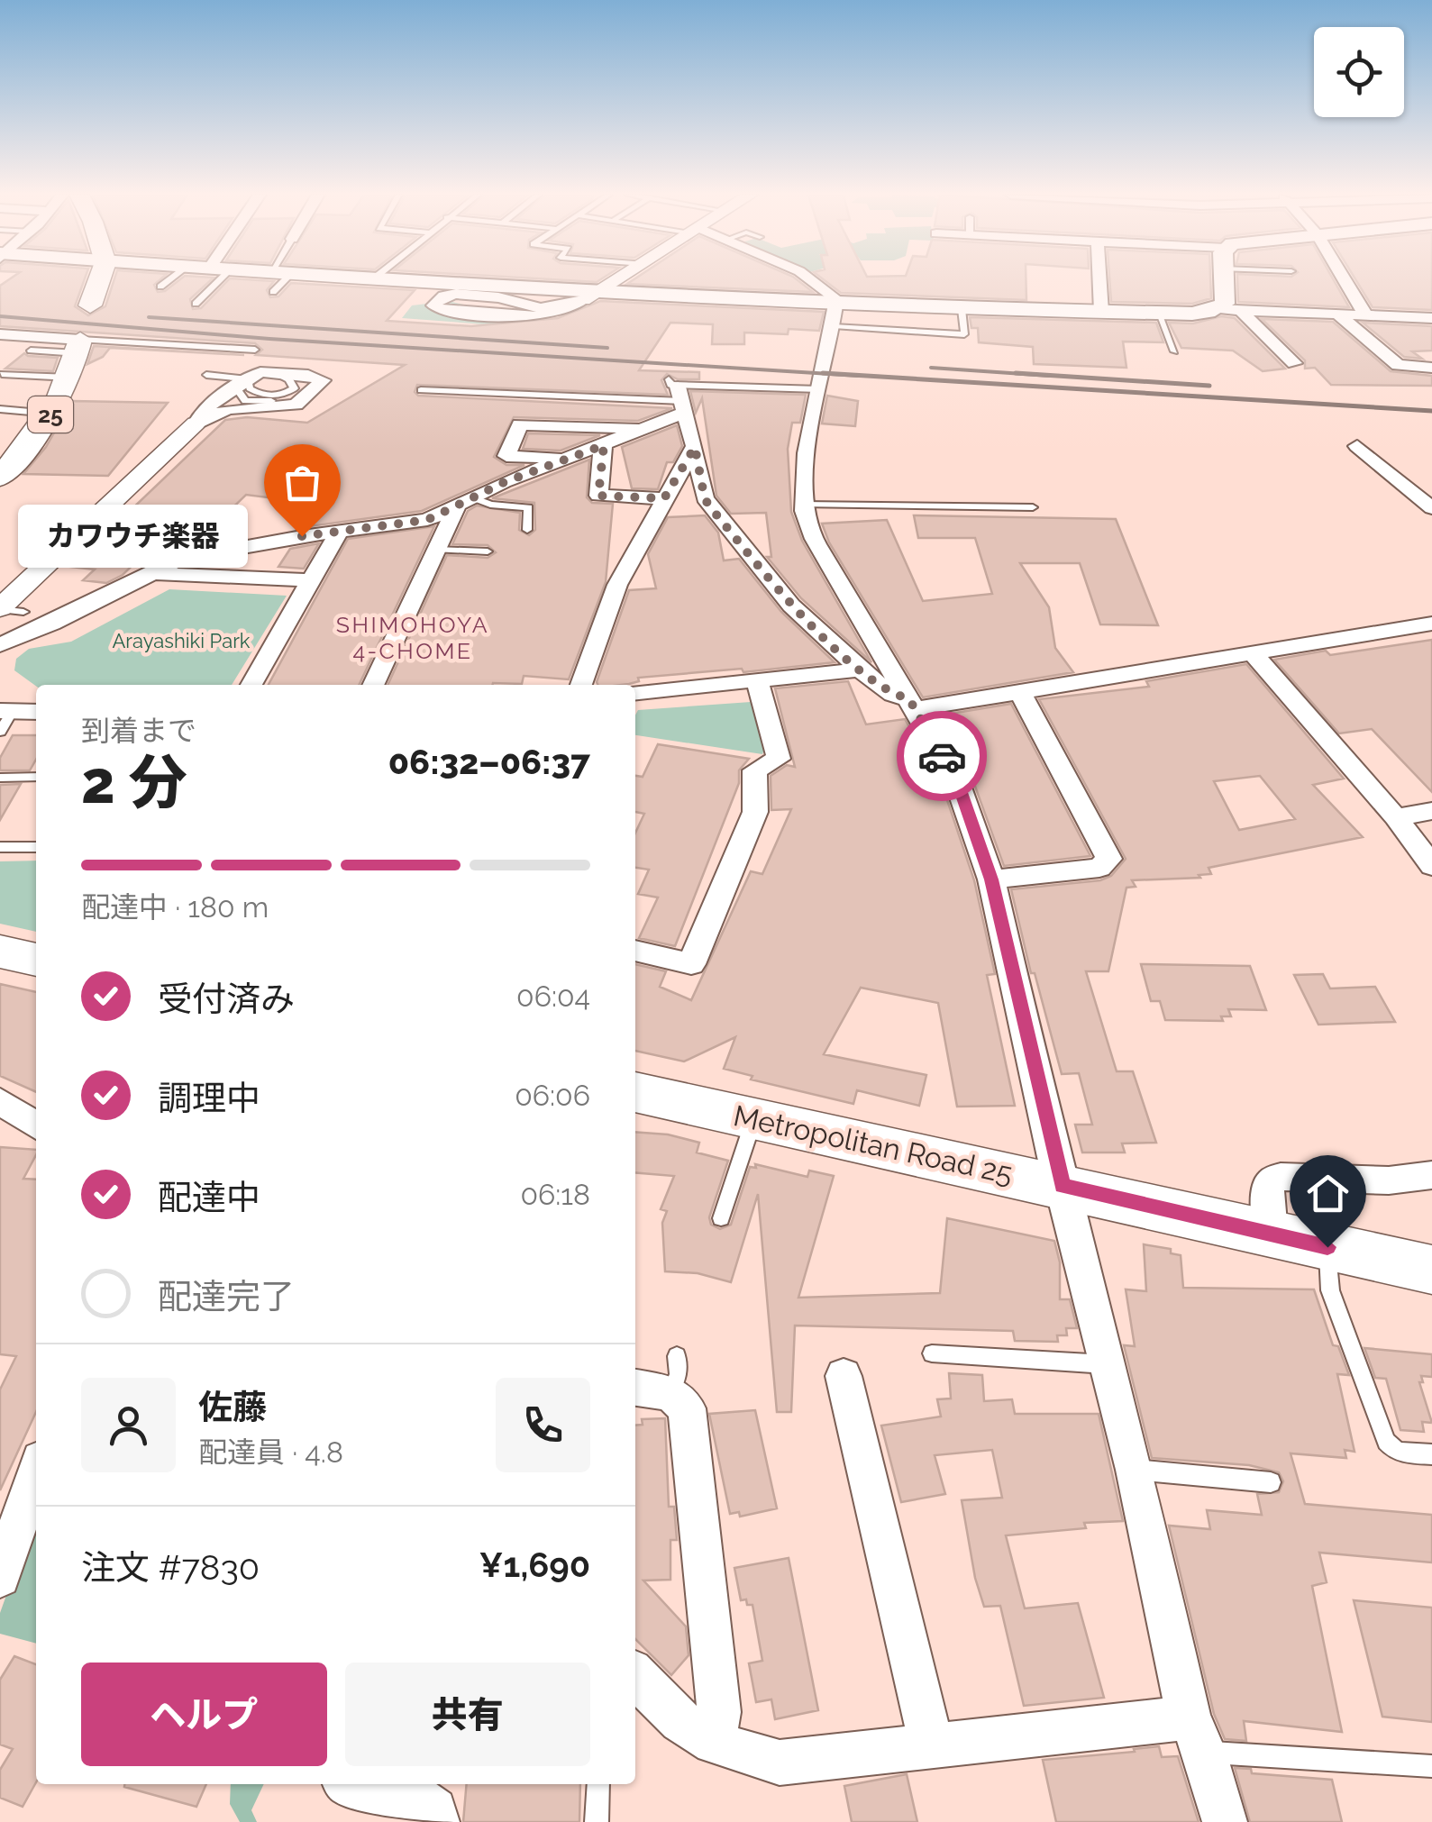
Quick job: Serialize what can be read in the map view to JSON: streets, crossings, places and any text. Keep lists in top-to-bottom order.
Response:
{
  "streets": {
    "main road": ["25", "Metropolitan Road 25"]
  },
  "districts": ["SHIMOHOYA 4-CHOME"],
  "parks": ["Arayashiki Park"],
  "places": ["カワウチ楽器"],
  "page": {
    "bubble": "カワウチ楽器",
    "heading": ["2 分", "到着まで", "06:32–06:37"],
    "panel": [
      "佐藤",
      "配達員 · 4.8",
      "注文 #7830",
      "¥1,690"
    ],
    "bar": "配達中 · 180 m",
    "list": [
      ["受付済み", "06:04"],
      ["調理中", "06:06"],
      ["配達中", "06:18"],
      "配達完了"
    ],
    "buttons": ["ヘルプ", "共有"]
  }
}
